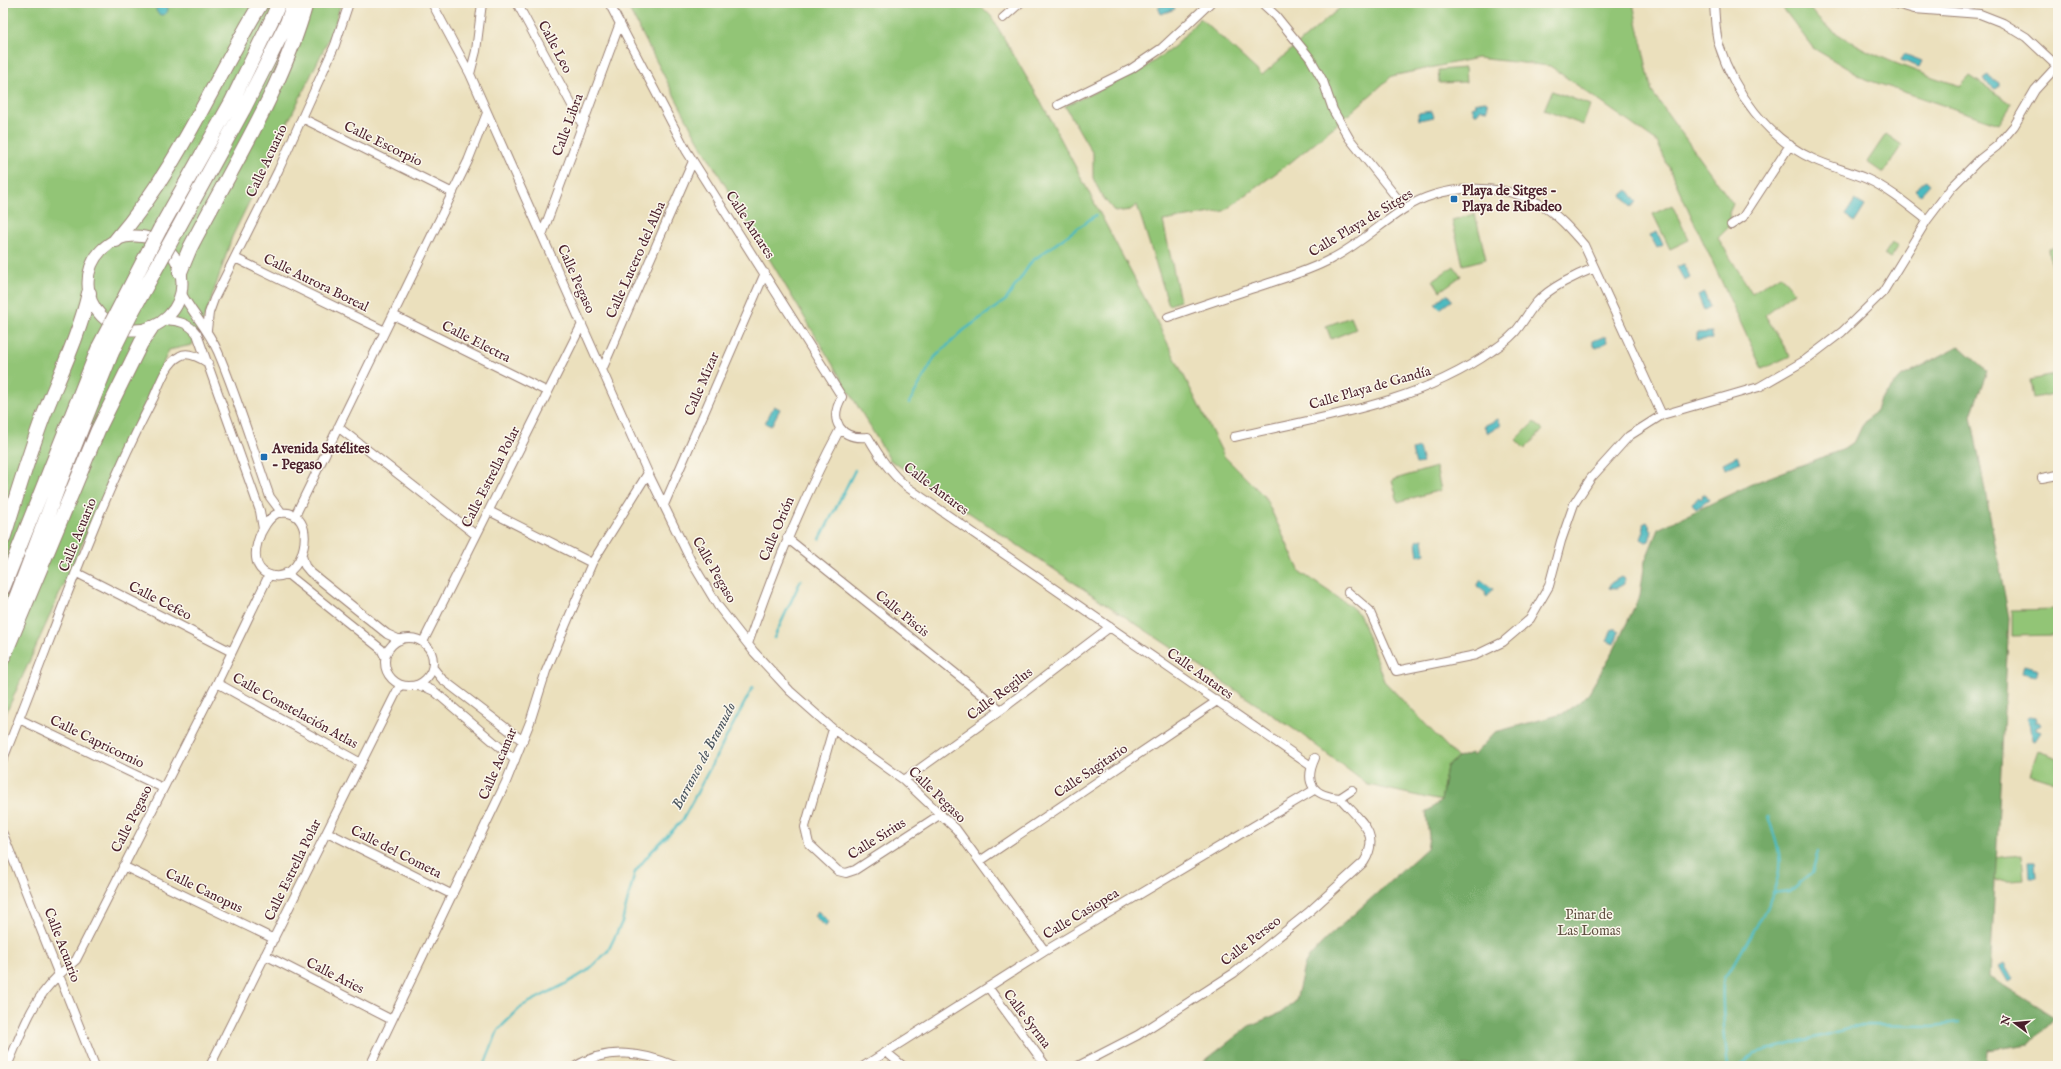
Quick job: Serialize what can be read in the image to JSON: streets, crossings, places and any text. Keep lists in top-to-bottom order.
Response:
{
  "streets": {
    "street": [
      "Calle Leo",
      "Calle Libra",
      "Calle Escorpio",
      "Calle Acuario",
      "Calle Playa de Sitges",
      "Calle Antares",
      "Calle Lucero del Alba",
      "Calle Pegaso",
      "Calle Aurora Boreal",
      "Calle Electra",
      "Calle Mizar",
      "Calle Playa de Gandía",
      "Calle Estrella Polar",
      "Calle Orión",
      "Calle Cefeo",
      "Calle Piscis",
      "Calle Regilus",
      "Calle Constelación Atlas",
      "Calle Capricornio",
      "Calle Acamar",
      "Calle Sagitario",
      "Calle Sirius",
      "Calle del Cometa",
      "Calle Canopus",
      "Calle Casiopea",
      "Calle Perseo",
      "Calle Aries",
      "Calle Syrma"
    ]
  },
  "crossings": [
    ["Calle Leo", "Calle Libra"],
    ["Calle Libra", "Calle Antares"],
    ["Calle Libra", "Calle Pegaso"],
    ["Calle Escorpio", "Calle Acuario"],
    ["Calle Acuario", "Calle Pegaso"],
    ["Calle Acuario", "Calle Aurora Boreal"],
    ["Calle Acuario", "Calle Cefeo"],
    ["Calle Acuario", "Calle Capricornio"],
    ["Calle Playa de Sitges", "Calle Playa de Gandía"],
    ["Calle Antares", "Calle Lucero del Alba"],
    ["Calle Antares", "Calle Mizar"],
    ["Calle Antares", "Calle Orión"],
    ["Calle Antares", "Calle Regilus"],
    ["Calle Antares", "Calle Sagitario"],
    ["Calle Lucero del Alba", "Calle Pegaso"],
    ["Calle Pegaso", "Calle Mizar"],
    ["Calle Pegaso", "Calle Estrella Polar"],
    ["Calle Pegaso", "Calle Orión"],
    ["Calle Pegaso", "Calle Cefeo"],
    ["Calle Pegaso", "Calle Regilus"],
    ["Calle Pegaso", "Calle Constelación Atlas"],
    ["Calle Pegaso", "Calle Capricornio"],
    ["Calle Pegaso", "Calle Acamar"],
    ["Calle Pegaso", "Calle Sagitario"],
    ["Calle Pegaso", "Calle Sirius"],
    ["Calle Pegaso", "Calle Canopus"],
    ["Calle Pegaso", "Calle Casiopea"],
    ["Calle Electra", "Calle Estrella Polar"],
    ["Calle Estrella Polar", "Calle Constelación Atlas"],
    ["Calle Estrella Polar", "Calle del Cometa"],
    ["Calle Estrella Polar", "Calle Canopus"],
    ["Calle Estrella Polar", "Calle Aries"],
    ["Calle Orión", "Calle Piscis"],
    ["Calle Piscis", "Calle Regilus"],
    ["Calle Acamar", "Calle del Cometa"],
    ["Calle Acamar", "Calle Aries"],
    ["Calle Casiopea", "Calle Syrma"]
  ],
  "water": ["Barranco de Bramudo"],
  "parks": ["Pinar de Las Lomas"],
  "places": {
    "transit": ["Playa de Sitges - Playa de Ribadeo", "Avenida Satélites - Pegaso"]
  },
  "north": "left"
}
